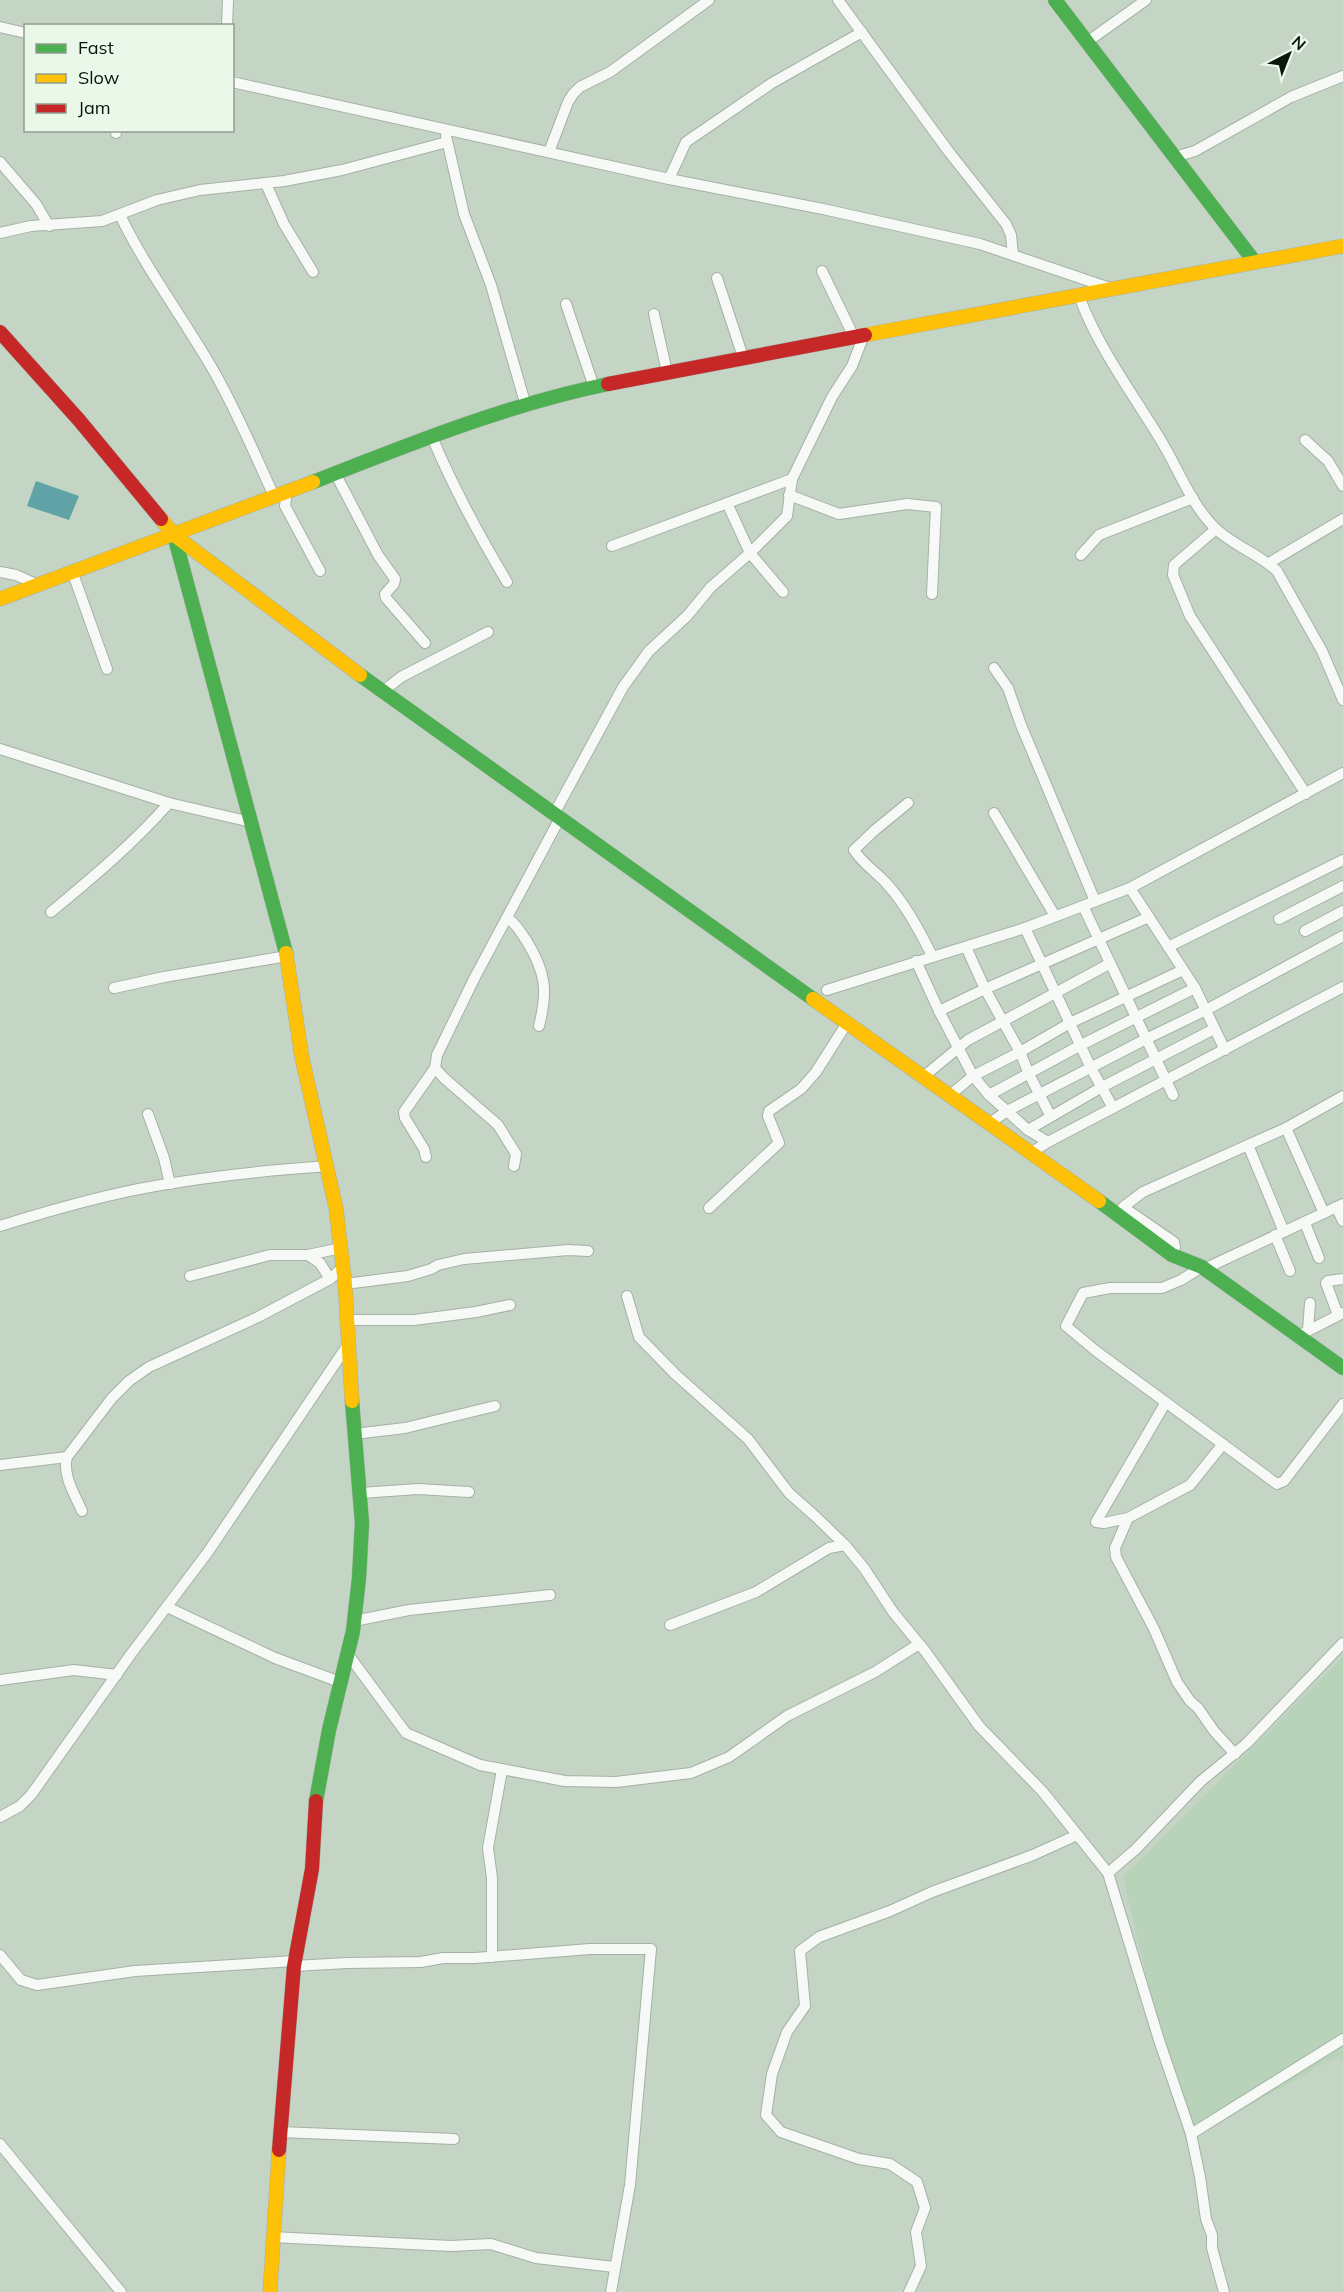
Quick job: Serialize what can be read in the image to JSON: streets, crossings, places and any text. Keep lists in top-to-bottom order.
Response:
{
  "legend": ["Fast", "Slow", "Jam"],
  "north": "top right"
}
